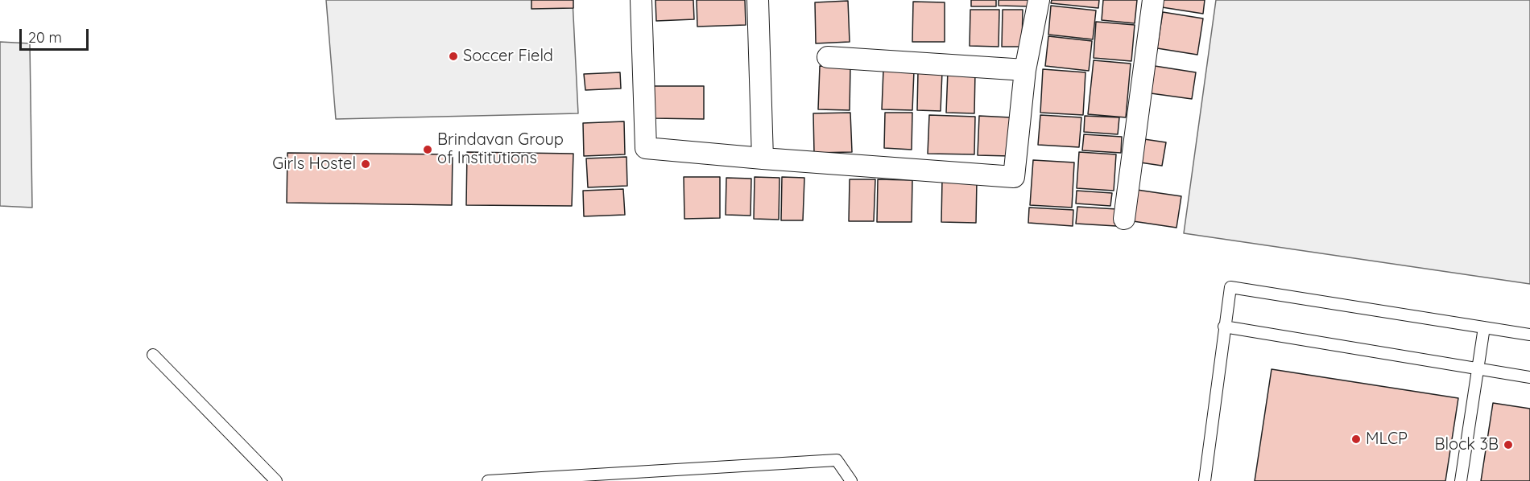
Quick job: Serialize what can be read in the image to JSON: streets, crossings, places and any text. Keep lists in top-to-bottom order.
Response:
{
  "places": [
    "Soccer Field",
    "Brindavan Group of Institutions",
    "Girls Hostel",
    "MLCP",
    "Block 3B"
  ],
  "scale_bar": "20 m"
}
